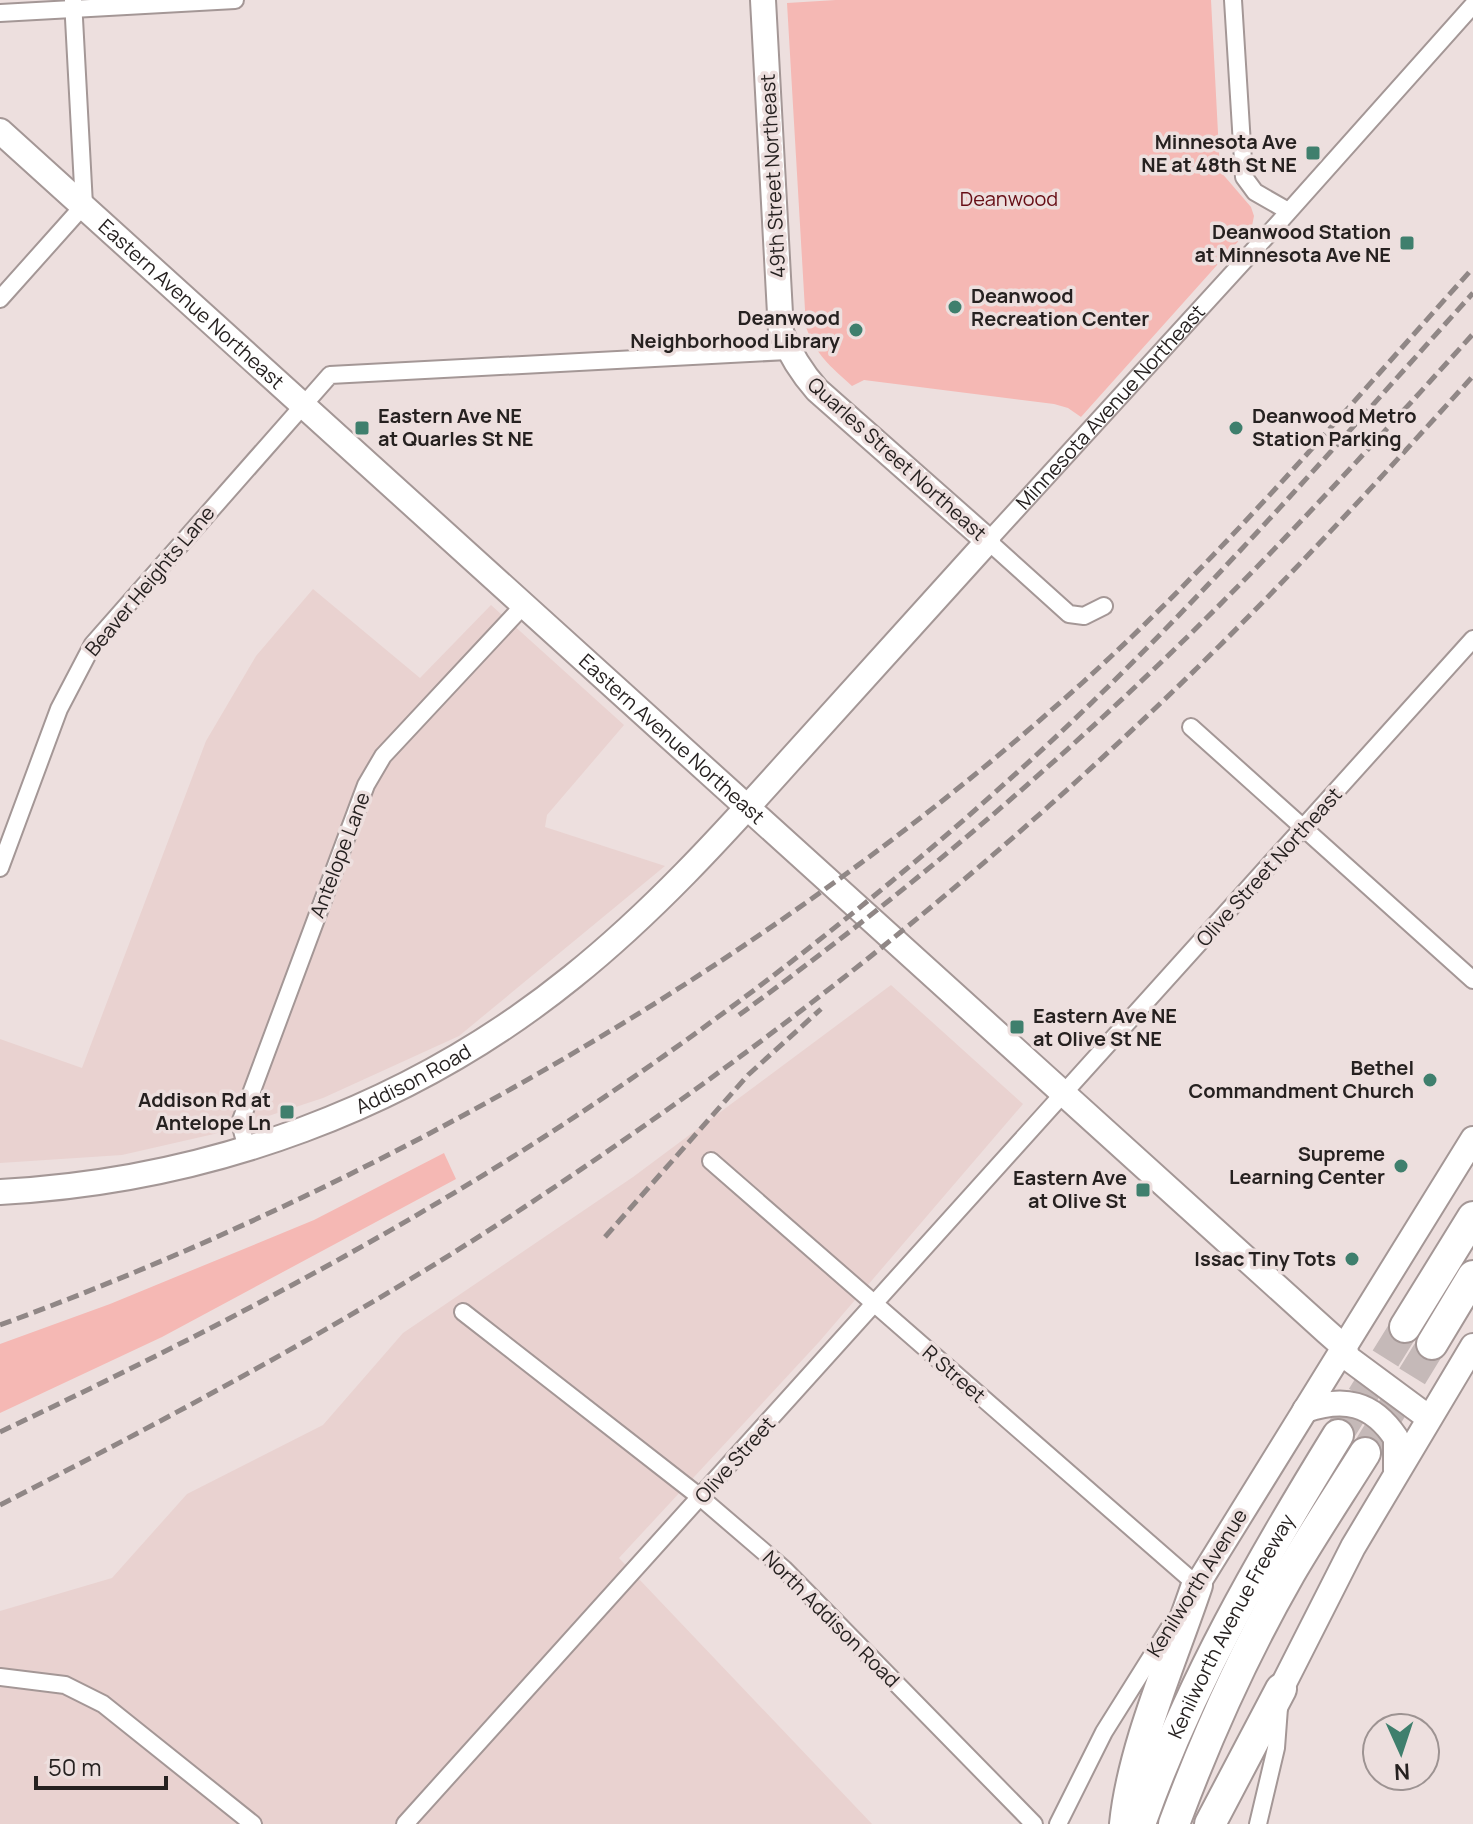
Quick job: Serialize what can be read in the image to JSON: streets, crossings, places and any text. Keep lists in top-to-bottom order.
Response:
{
  "streets": {
    "highway": ["Kenilworth Avenue Freeway"],
    "main road": [
      "49th Street Northeast",
      "Eastern Avenue Northeast",
      "Minnesota Avenue Northeast",
      "Quarles Street Northeast",
      "Addison Road",
      "Kenilworth Avenue"
    ],
    "street": [
      "Beaver Heights Lane",
      "Antelope Lane",
      "Olive Street Northeast",
      "R Street",
      "Olive Street",
      "North Addison Road"
    ]
  },
  "crossings": [
    ["49th Street Northeast", "Quarles Street Northeast"],
    ["Eastern Avenue Northeast", "Minnesota Avenue Northeast"],
    ["Eastern Avenue Northeast", "Beaver Heights Lane"],
    ["Eastern Avenue Northeast", "Antelope Lane"],
    ["Eastern Avenue Northeast", "Olive Street Northeast"],
    ["Eastern Avenue Northeast", "Addison Road"],
    ["Eastern Avenue Northeast", "Olive Street"],
    ["Eastern Avenue Northeast", "Kenilworth Avenue"],
    ["Minnesota Avenue Northeast", "Quarles Street Northeast"],
    ["Minnesota Avenue Northeast", "Addison Road"],
    ["Antelope Lane", "Addison Road"],
    ["Olive Street Northeast", "Olive Street"],
    ["R Street", "Olive Street"],
    ["R Street", "Kenilworth Avenue"],
    ["Olive Street", "North Addison Road"]
  ],
  "parks": ["Deanwood"],
  "places": {
    "transit": [
      "Minnesota Ave NE at 48th St NE",
      "Deanwood Station at Minnesota Ave NE",
      "Eastern Ave NE at Quarles St NE",
      "Eastern Ave NE at Olive St NE",
      "Addison Rd at Antelope Ln",
      "Eastern Ave at Olive St"
    ],
    "other": [
      "Deanwood Recreation Center",
      "Deanwood Neighborhood Library",
      "Deanwood Metro Station Parking",
      "Bethel Commandment Church",
      "Supreme Learning Center",
      "Issac Tiny Tots"
    ]
  },
  "scale_bar": "50 m",
  "north": "bottom"
}
